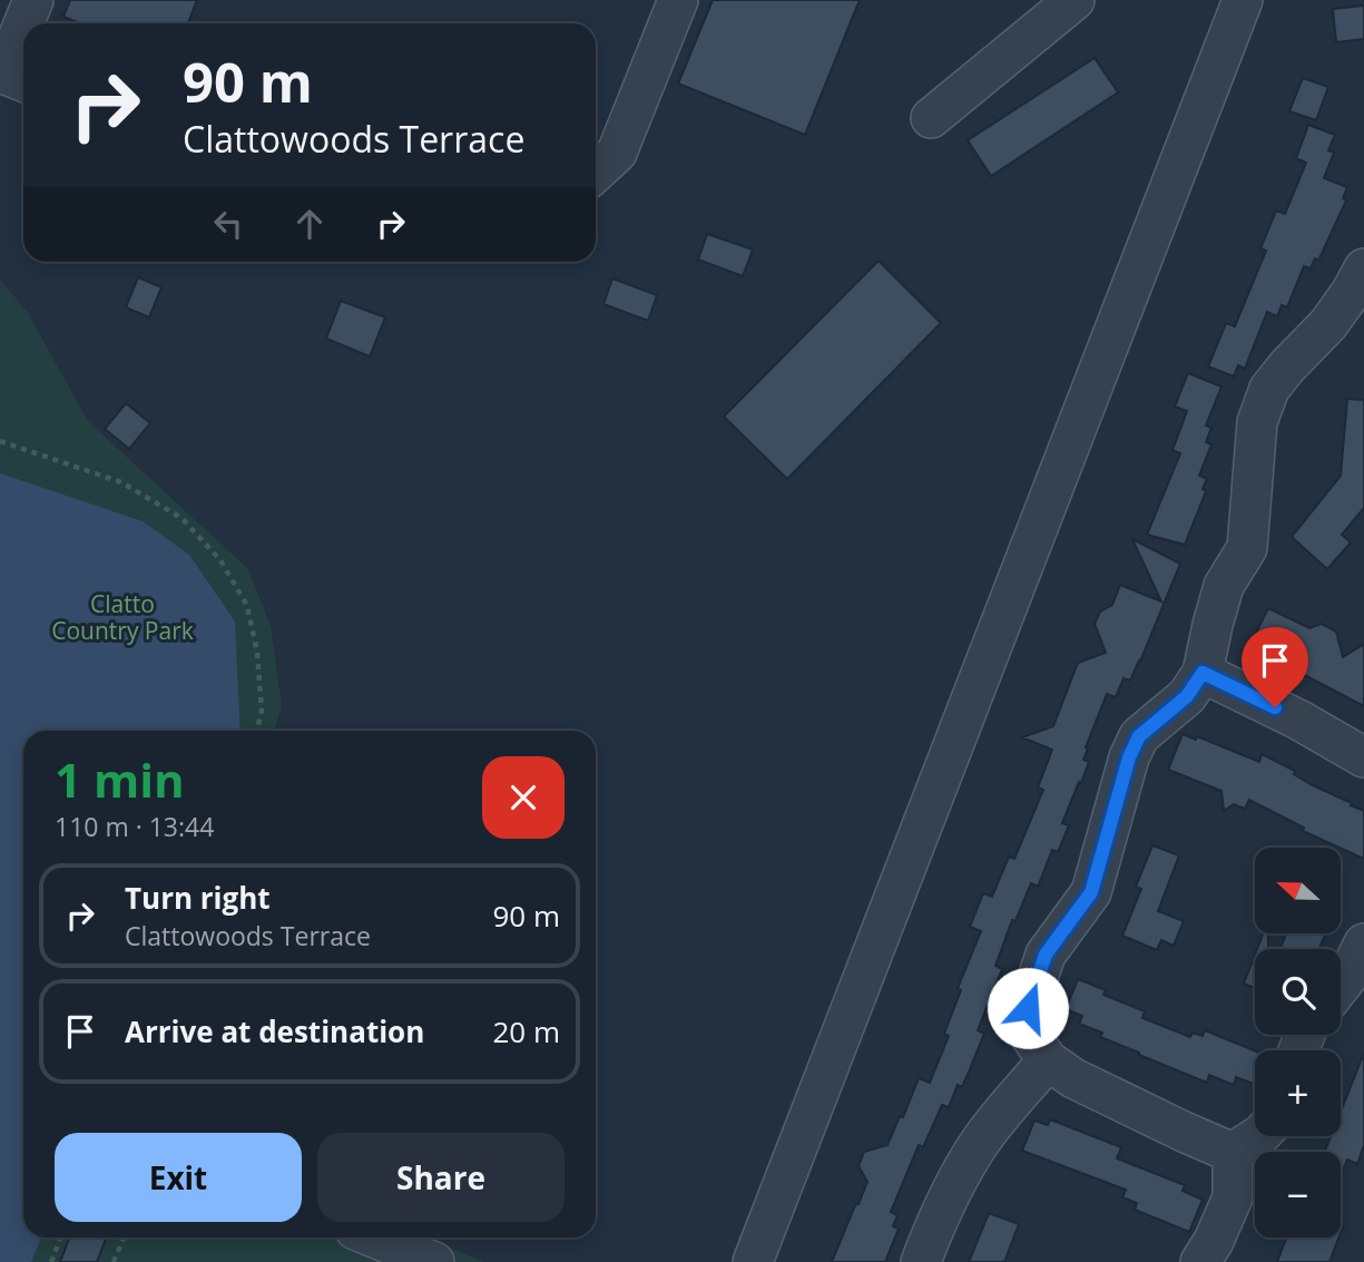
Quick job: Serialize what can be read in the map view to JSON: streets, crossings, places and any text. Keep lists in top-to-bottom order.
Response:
{
  "parks": ["Clatto Country Park"],
  "north": "left",
  "page": {
    "turn": ["90 m", "Clattowoods Terrace"],
    "heading": ["1 min", "110 m · 13:44"],
    "map_buttons": ["+", "−"],
    "list": [
      {
        "name": "Turn right",
        "note": "Clattowoods Terrace",
        "value": "90 m"
      },
      {
        "name": "Arrive at destination",
        "value": "20 m"
      }
    ],
    "buttons": ["Exit", "Share"]
  }
}
